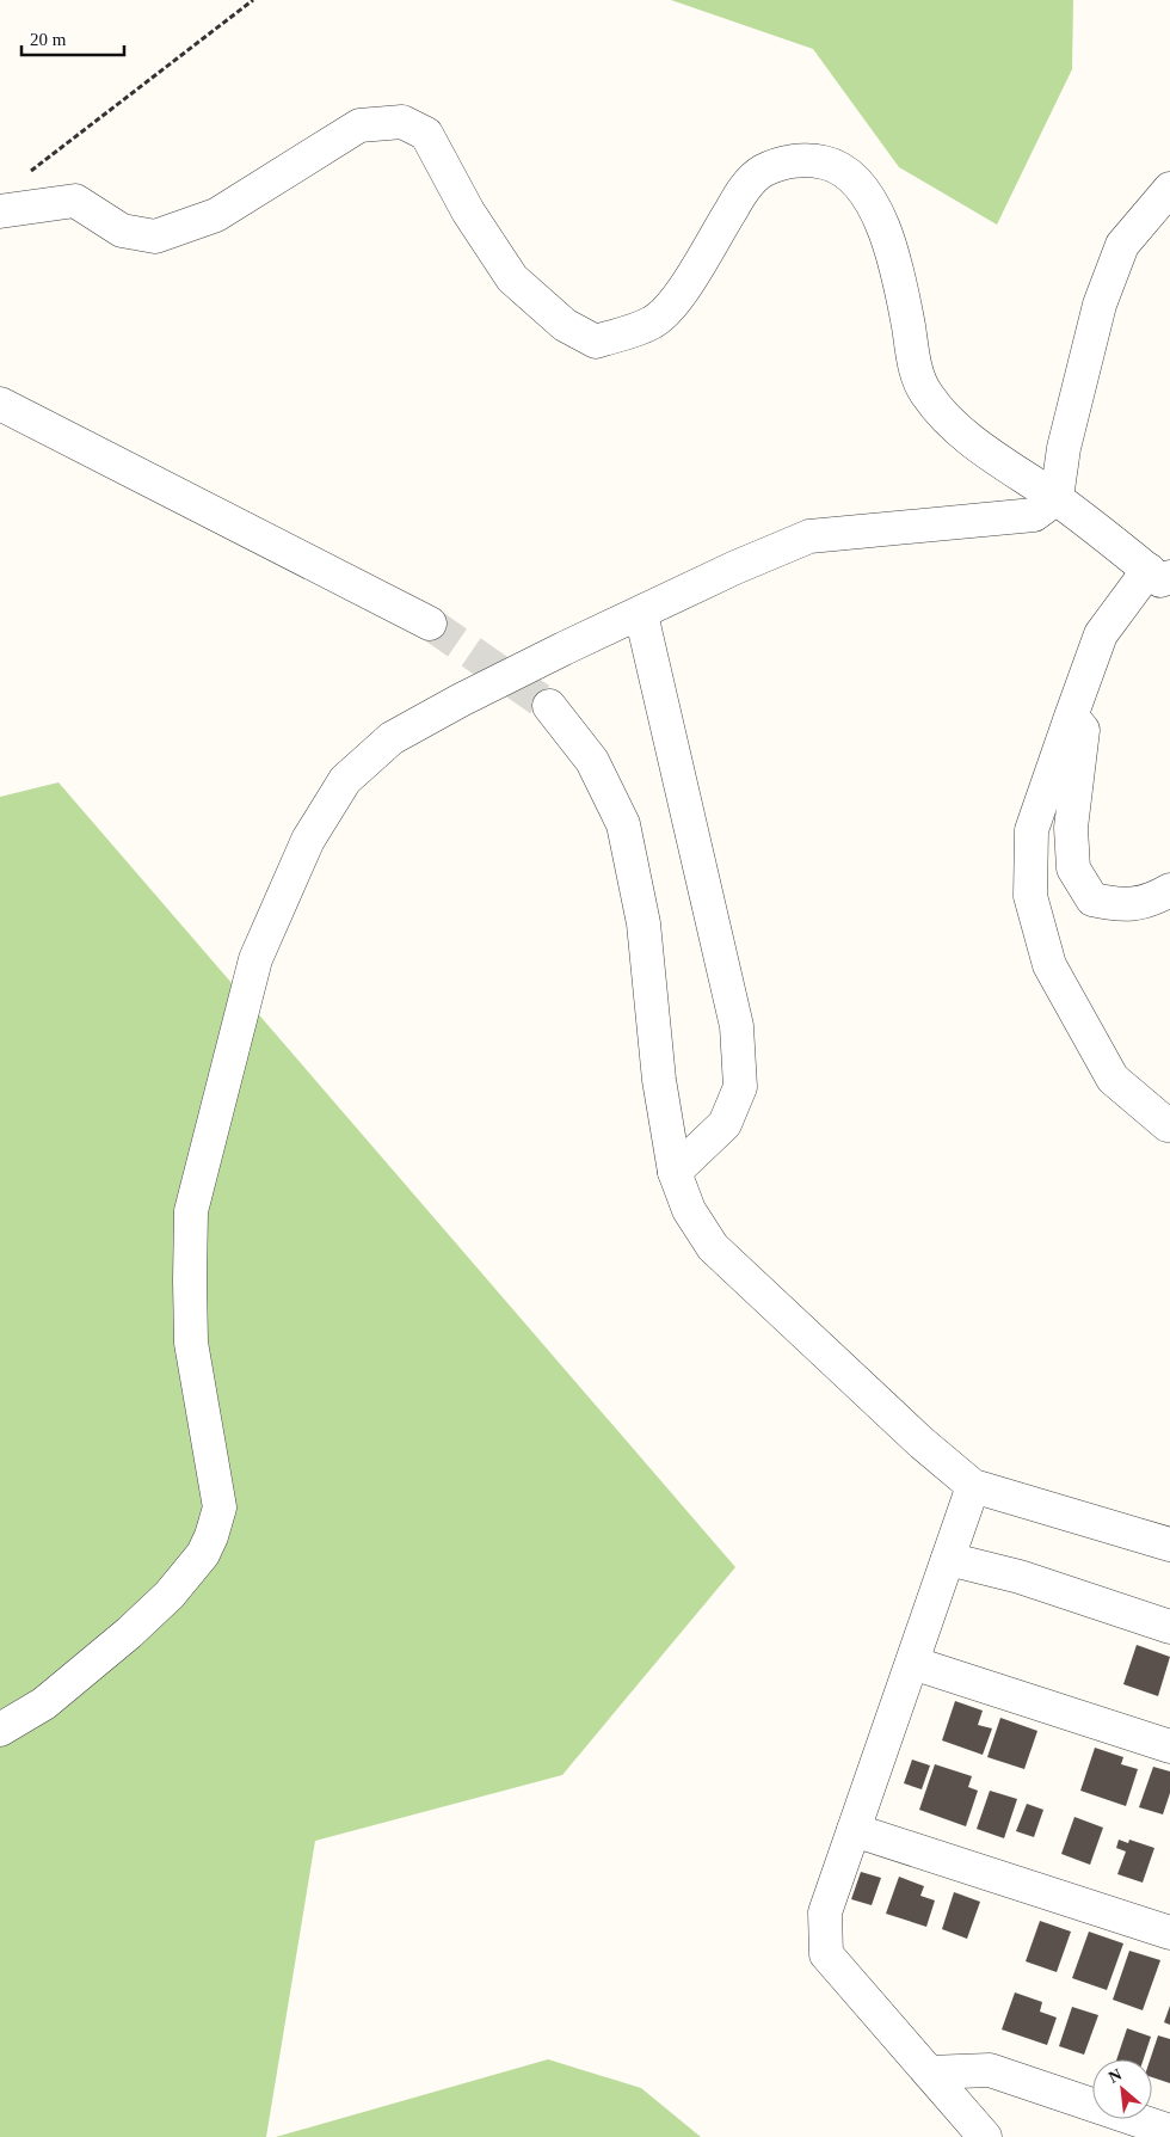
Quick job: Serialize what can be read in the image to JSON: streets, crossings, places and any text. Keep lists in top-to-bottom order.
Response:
{
  "scale_bar": "20 m",
  "north": "top left"
}
